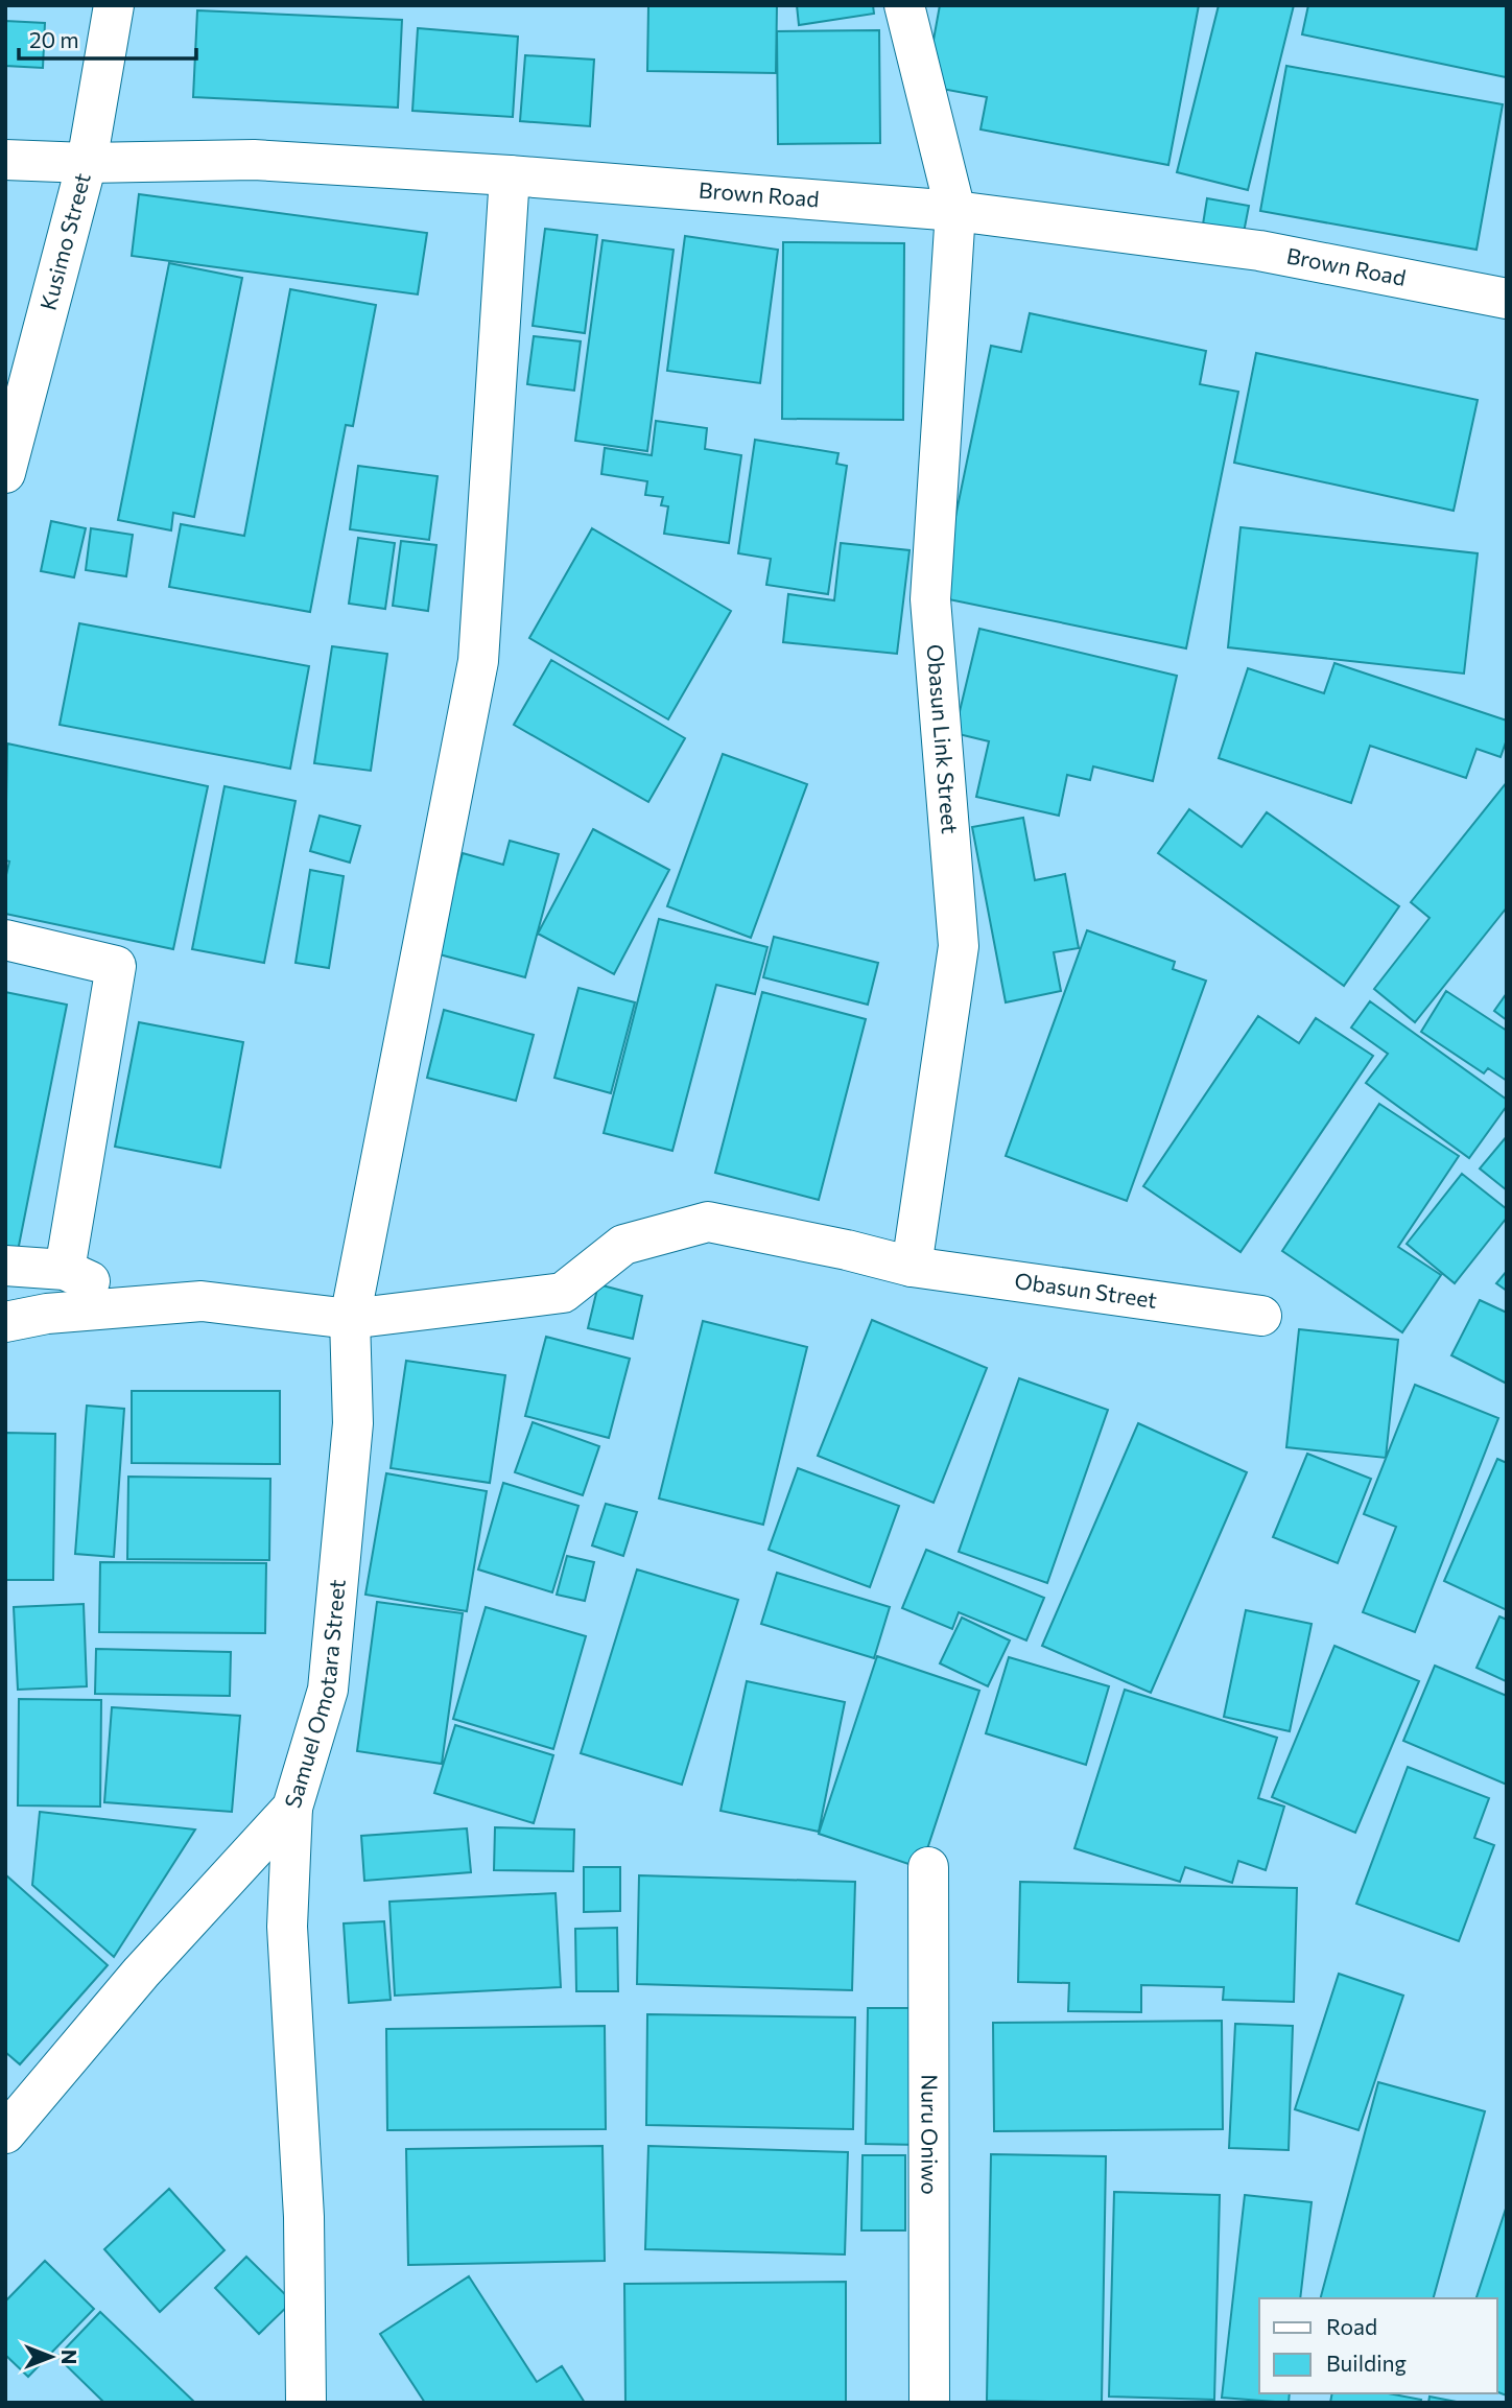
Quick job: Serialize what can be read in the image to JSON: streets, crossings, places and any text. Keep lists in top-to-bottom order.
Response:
{
  "streets": {
    "street": [
      "Brown Road",
      "Kusimo Street",
      "Obasun Link Street",
      "Obasun Street",
      "Samuel Omotara Street",
      "Nuru Oniwo"
    ]
  },
  "crossings": [
    ["Brown Road", "Kusimo Street"],
    ["Brown Road", "Obasun Link Street"],
    ["Brown Road", "Samuel Omotara Street"],
    ["Obasun Link Street", "Obasun Street"],
    ["Obasun Street", "Samuel Omotara Street"]
  ],
  "legend": ["Road", "Building"],
  "scale_bar": "20 m",
  "north": "right"
}
